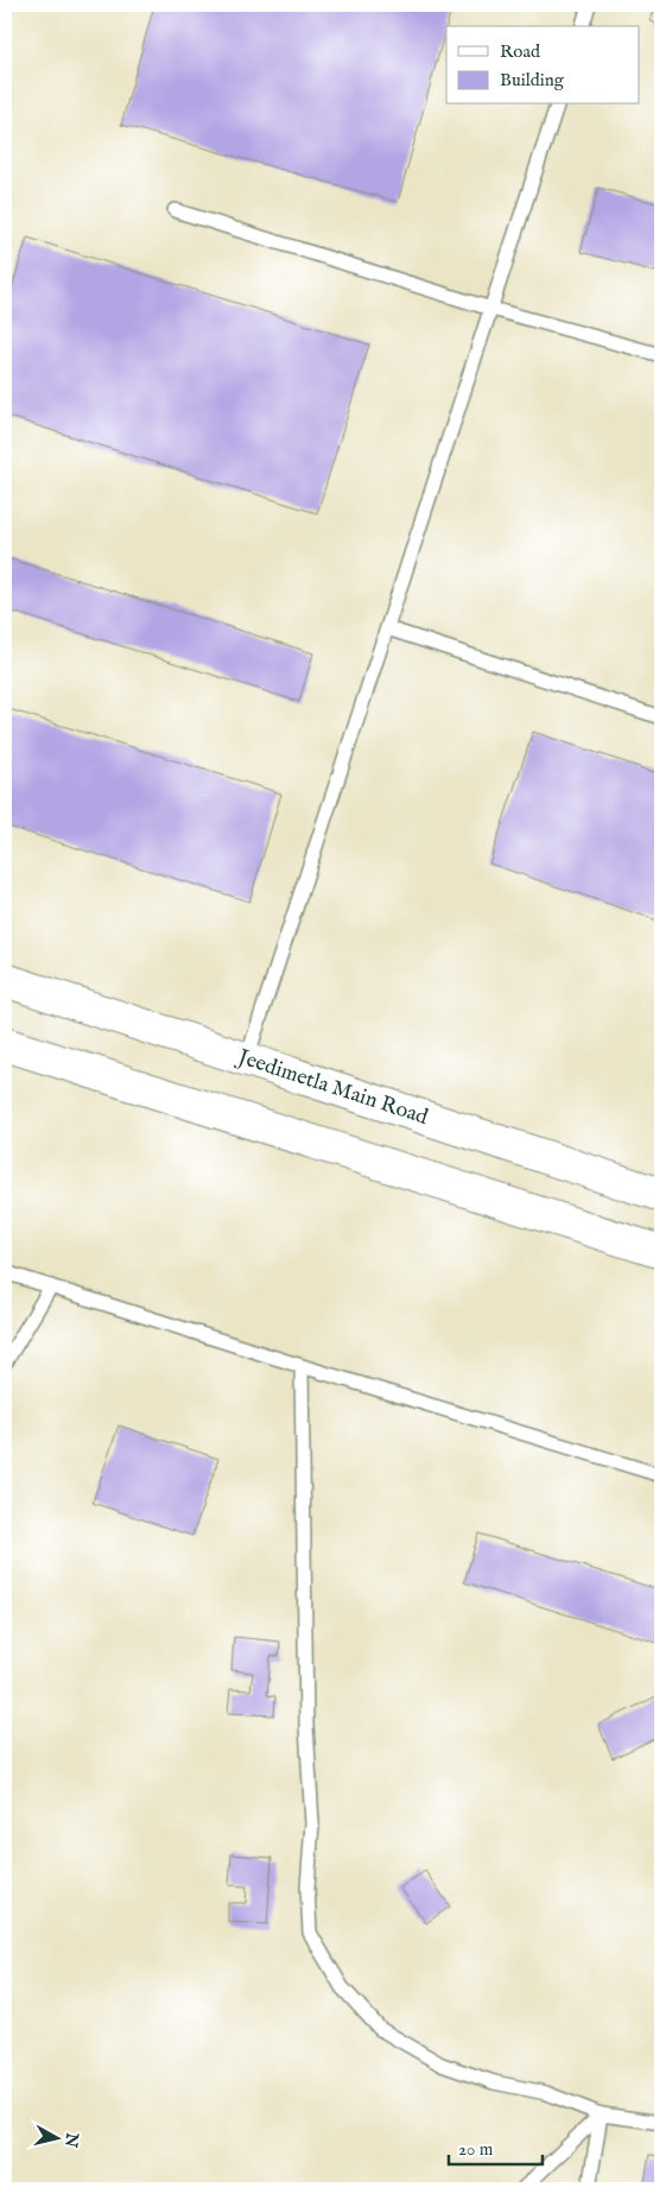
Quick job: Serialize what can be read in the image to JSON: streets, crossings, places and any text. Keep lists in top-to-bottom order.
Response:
{
  "streets": {
    "main road": ["Jeedimetla Main Road"]
  },
  "legend": ["Road", "Building"],
  "scale_bar": "20 m",
  "north": "right"
}
